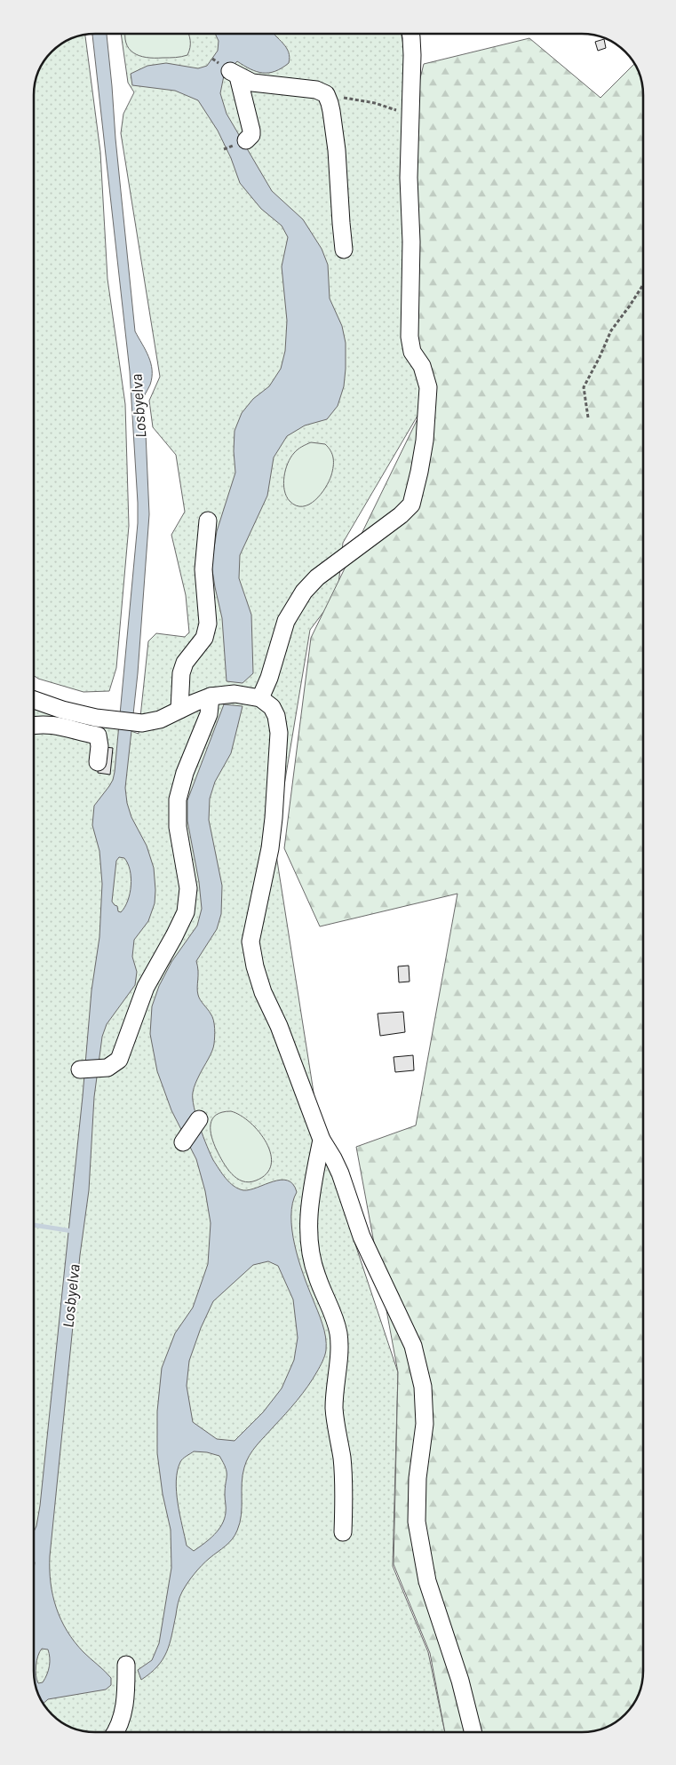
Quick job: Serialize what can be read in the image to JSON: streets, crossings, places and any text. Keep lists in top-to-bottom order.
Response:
{
  "water": ["Losbyelva"]
}
